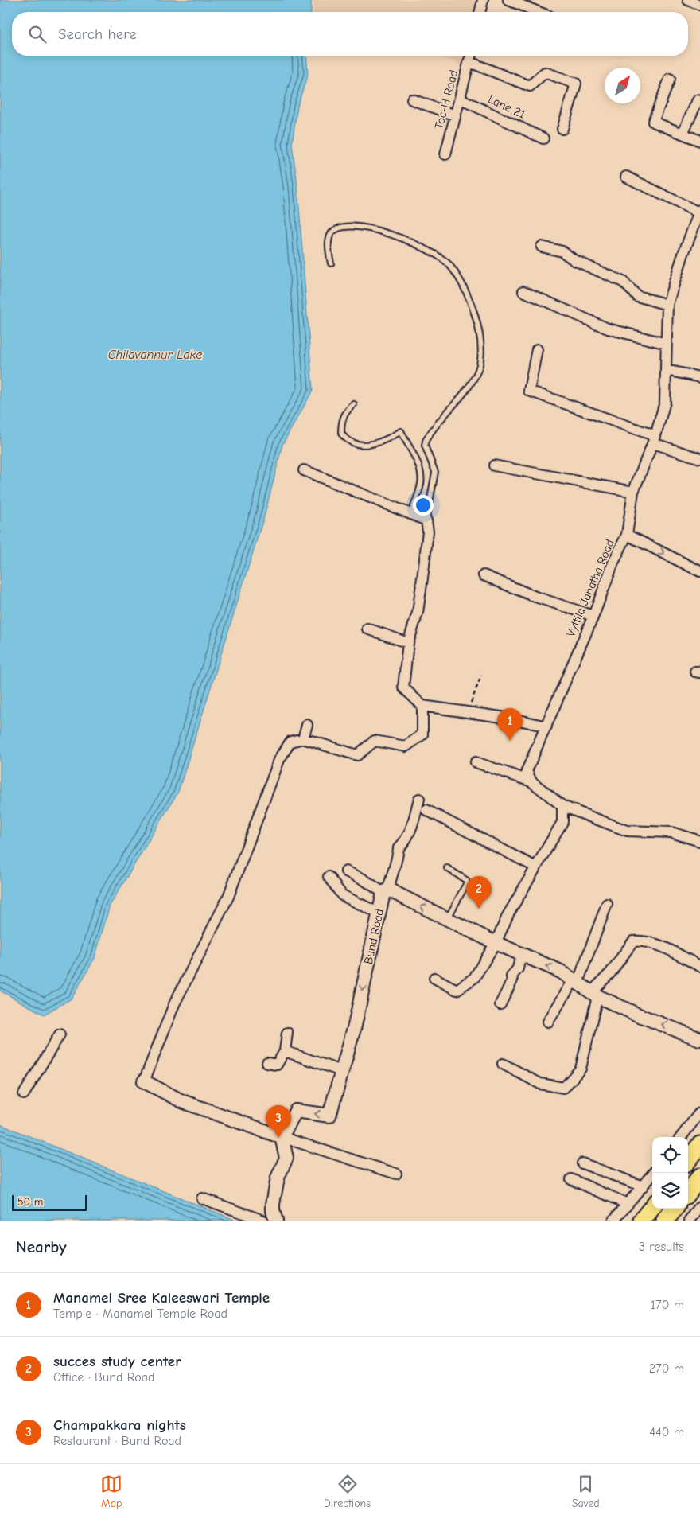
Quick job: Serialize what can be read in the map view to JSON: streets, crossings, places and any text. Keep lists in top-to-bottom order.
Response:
{
  "streets": {
    "street": [
      "Toc-H Road",
      "Lane 21",
      "Vyttila Janatha Road",
      "Bund Road"
    ]
  },
  "crossings": [
    ["Toc-H Road", "Lane 21"]
  ],
  "one_way": ["Bund Road"],
  "water": ["Chilavannur Lake"],
  "scale_bar": "50 m",
  "north": "top right",
  "page": {
    "search": "Search here",
    "pins": ["1", "2", "3"],
    "scale": "50 m",
    "heading": ["Nearby", "3 results"],
    "list": [
      {
        "mark": "1",
        "name": "Manamel Sree Kaleeswari Temple",
        "note": "Temple · Manamel Temple Road",
        "value": "170 m"
      },
      {
        "mark": "2",
        "name": "succes study center",
        "note": "Office · Bund Road",
        "value": "270 m"
      },
      {
        "mark": "3",
        "name": "Champakkara nights",
        "note": "Restaurant · Bund Road",
        "value": "440 m"
      }
    ],
    "nav": ["Map", "Directions", "Saved"]
  }
}
